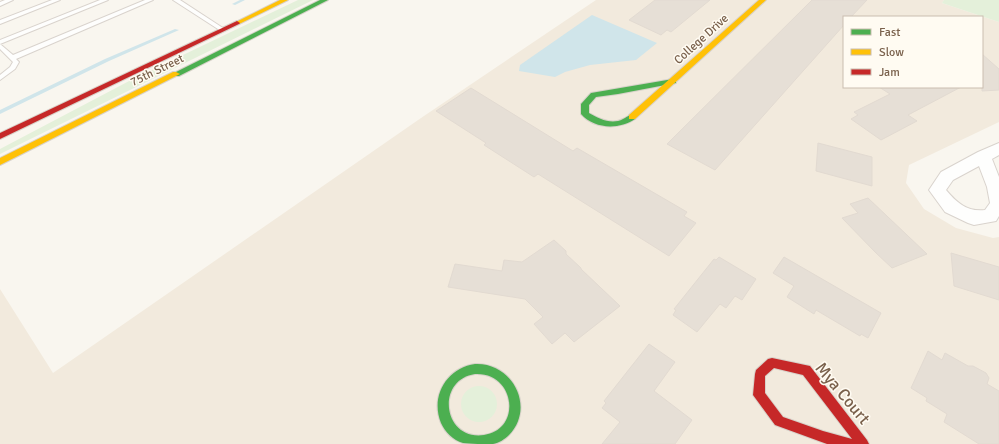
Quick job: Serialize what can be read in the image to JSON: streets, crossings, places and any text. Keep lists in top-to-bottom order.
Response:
{
  "streets": {
    "street": ["College Drive", "75th Street", "Mya Court"]
  },
  "legend": ["Fast", "Slow", "Jam"]
}
